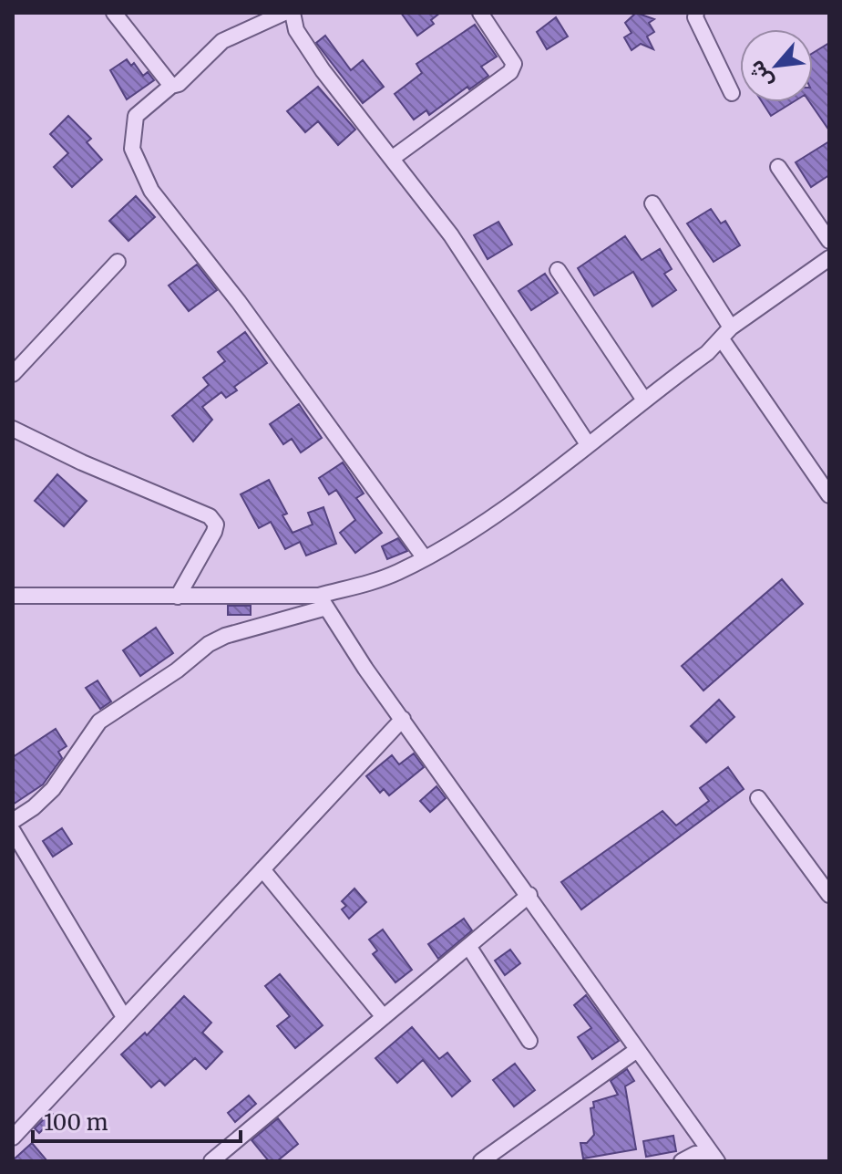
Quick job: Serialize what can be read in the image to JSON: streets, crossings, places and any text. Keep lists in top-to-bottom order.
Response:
{
  "scale_bar": "100 m",
  "north": "bottom left"
}
